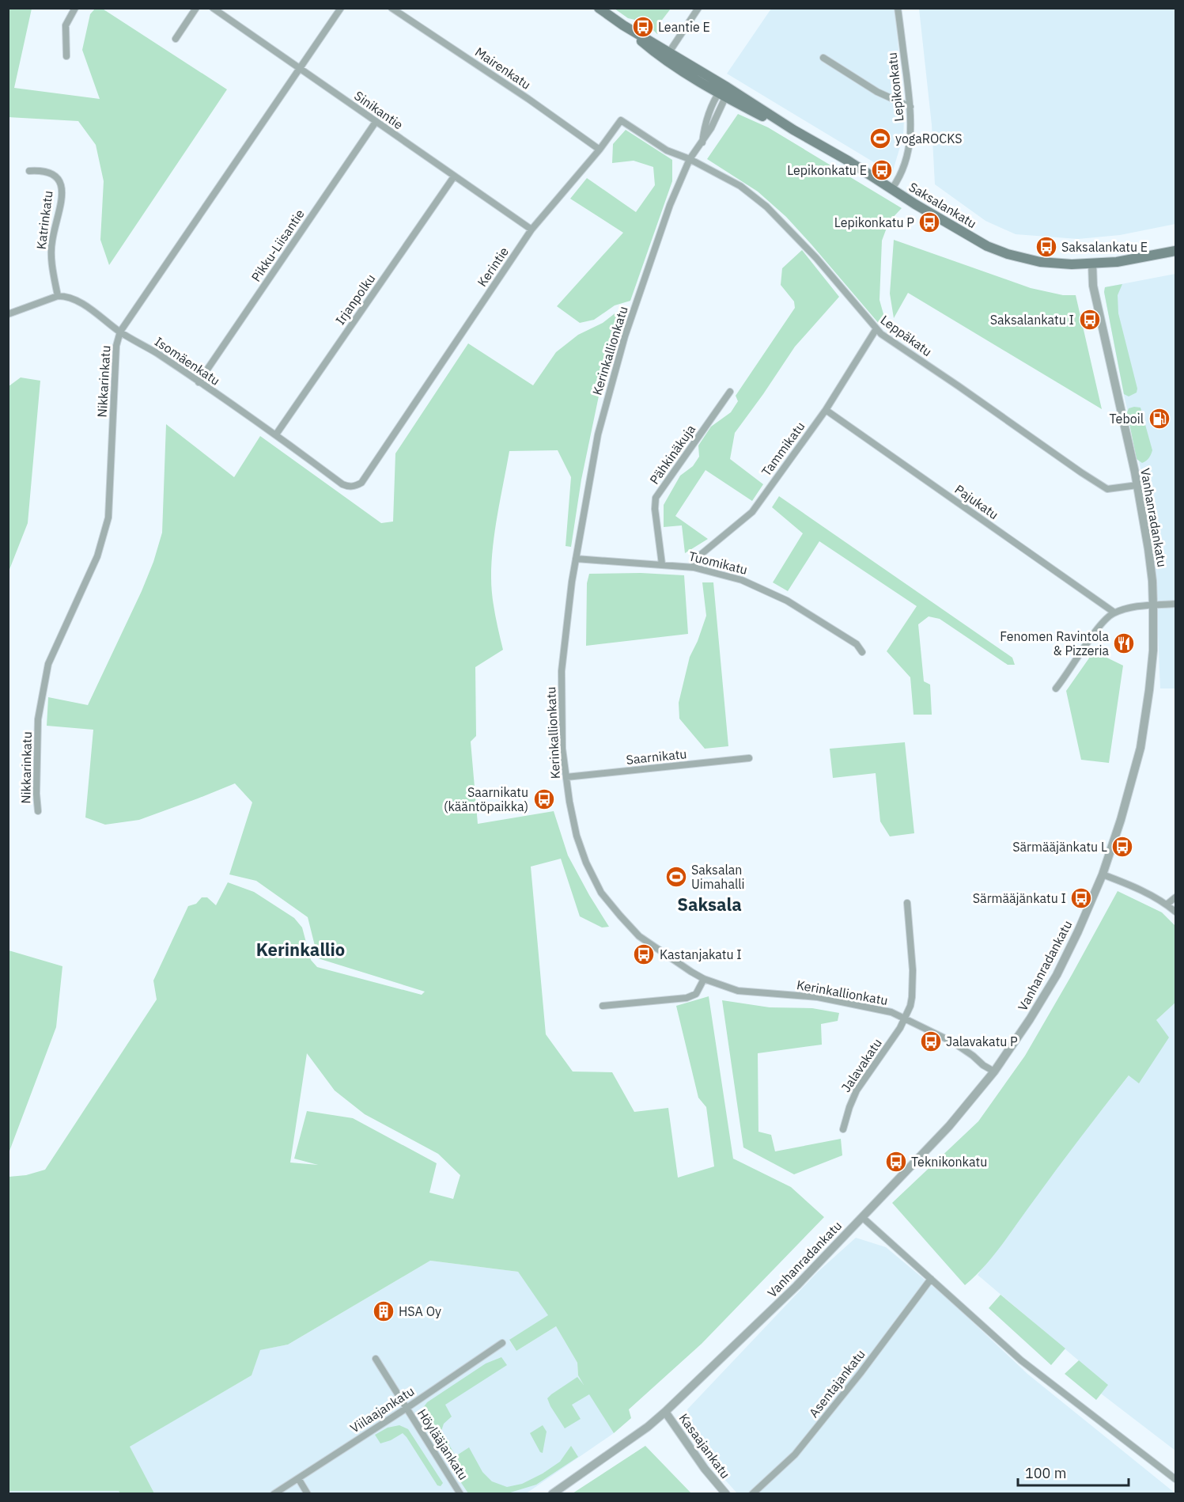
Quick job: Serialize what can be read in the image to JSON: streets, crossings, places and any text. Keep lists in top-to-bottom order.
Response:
{
  "streets": {
    "main road": ["Saksalankatu"],
    "street": [
      "Mairenkatu",
      "Lepikonkatu",
      "Sinikantie",
      "Katrinkatu",
      "Pikku-Liisantie",
      "Kerintie",
      "Irjanpolku",
      "Leppäkatu",
      "Kerinkallionkatu",
      "Isomäenkatu",
      "Nikkarinkatu",
      "Tammikatu",
      "Pähkinäkuja",
      "Pajukatu",
      "Vanhanradankatu",
      "Tuomikatu",
      "Saarnikatu",
      "Jalavakatu",
      "Asentajankatu",
      "Viilaajankatu",
      "Höylääjankatu",
      "Kasaajankatu"
    ]
  },
  "crossings": [
    ["Mairenkatu", "Kerintie"],
    ["Lepikonkatu", "Saksalankatu"],
    ["Sinikantie", "Pikku-Liisantie"],
    ["Sinikantie", "Kerintie"],
    ["Sinikantie", "Irjanpolku"],
    ["Sinikantie", "Nikkarinkatu"],
    ["Saksalankatu", "Kerinkallionkatu"],
    ["Saksalankatu", "Vanhanradankatu"],
    ["Katrinkatu", "Isomäenkatu"],
    ["Pikku-Liisantie", "Isomäenkatu"],
    ["Kerintie", "Leppäkatu"],
    ["Kerintie", "Kerinkallionkatu"],
    ["Kerintie", "Isomäenkatu"],
    ["Irjanpolku", "Isomäenkatu"],
    ["Leppäkatu", "Kerinkallionkatu"],
    ["Leppäkatu", "Tammikatu"],
    ["Leppäkatu", "Vanhanradankatu"],
    ["Kerinkallionkatu", "Vanhanradankatu"],
    ["Kerinkallionkatu", "Tuomikatu"],
    ["Kerinkallionkatu", "Saarnikatu"],
    ["Kerinkallionkatu", "Jalavakatu"],
    ["Isomäenkatu", "Nikkarinkatu"],
    ["Tammikatu", "Pajukatu"],
    ["Tammikatu", "Tuomikatu"],
    ["Pähkinäkuja", "Tuomikatu"],
    ["Vanhanradankatu", "Kasaajankatu"],
    ["Viilaajankatu", "Höylääjankatu"]
  ],
  "districts": ["Saksala", "Kerinkallio"],
  "places": {
    "bus stop": [
      "Leantie E",
      "Lepikonkatu E",
      "Lepikonkatu P",
      "Saksalankatu E",
      "Saksalankatu I",
      "Saarnikatu (kääntöpaikka)",
      "Särmääjänkatu L",
      "Särmääjänkatu I",
      "Kastanjakatu I",
      "Jalavakatu P",
      "Teknikonkatu"
    ],
    "sports": ["yogaROCKS", "Saksalan Uimahalli"],
    "fuel station": ["Teboil"],
    "restaurant": ["Fenomen Ravintola & Pizzeria"],
    "building": ["HSA Oy"]
  },
  "scale_bar": "100 m"
}
